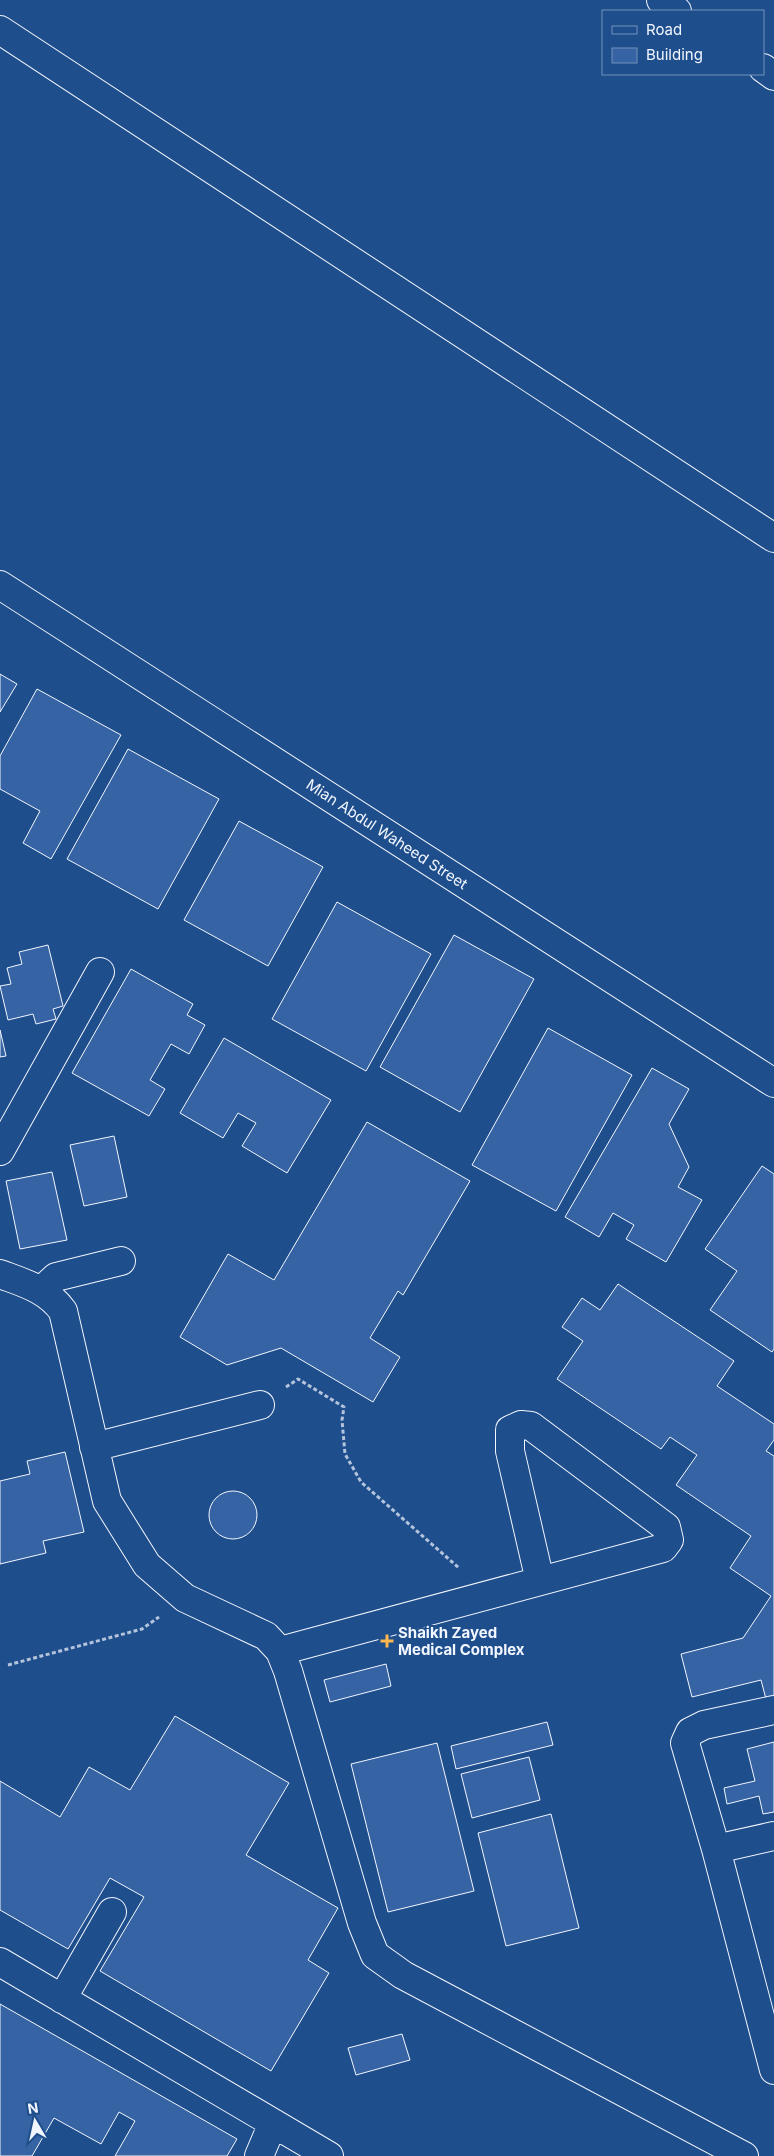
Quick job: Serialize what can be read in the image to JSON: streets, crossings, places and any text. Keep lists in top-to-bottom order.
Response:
{
  "streets": {
    "street": ["Mian Abdul Waheed Street"]
  },
  "places": {
    "health": ["Shaikh Zayed Medical Complex"]
  },
  "legend": ["Road", "Building"],
  "north": "top"
}
